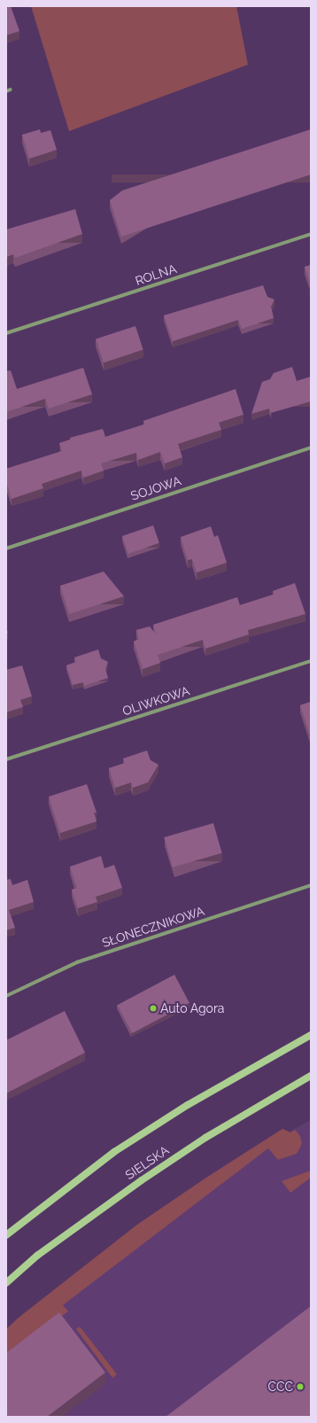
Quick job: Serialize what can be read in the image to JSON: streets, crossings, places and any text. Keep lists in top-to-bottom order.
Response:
{
  "streets": {
    "main road": ["SIELSKA"],
    "street": [
      "ROLNA",
      "SOJOWA",
      "OLIWKOWA",
      "SŁONECZNIKOWA"
    ]
  },
  "places": ["Auto Agora", "CCC"]
}
